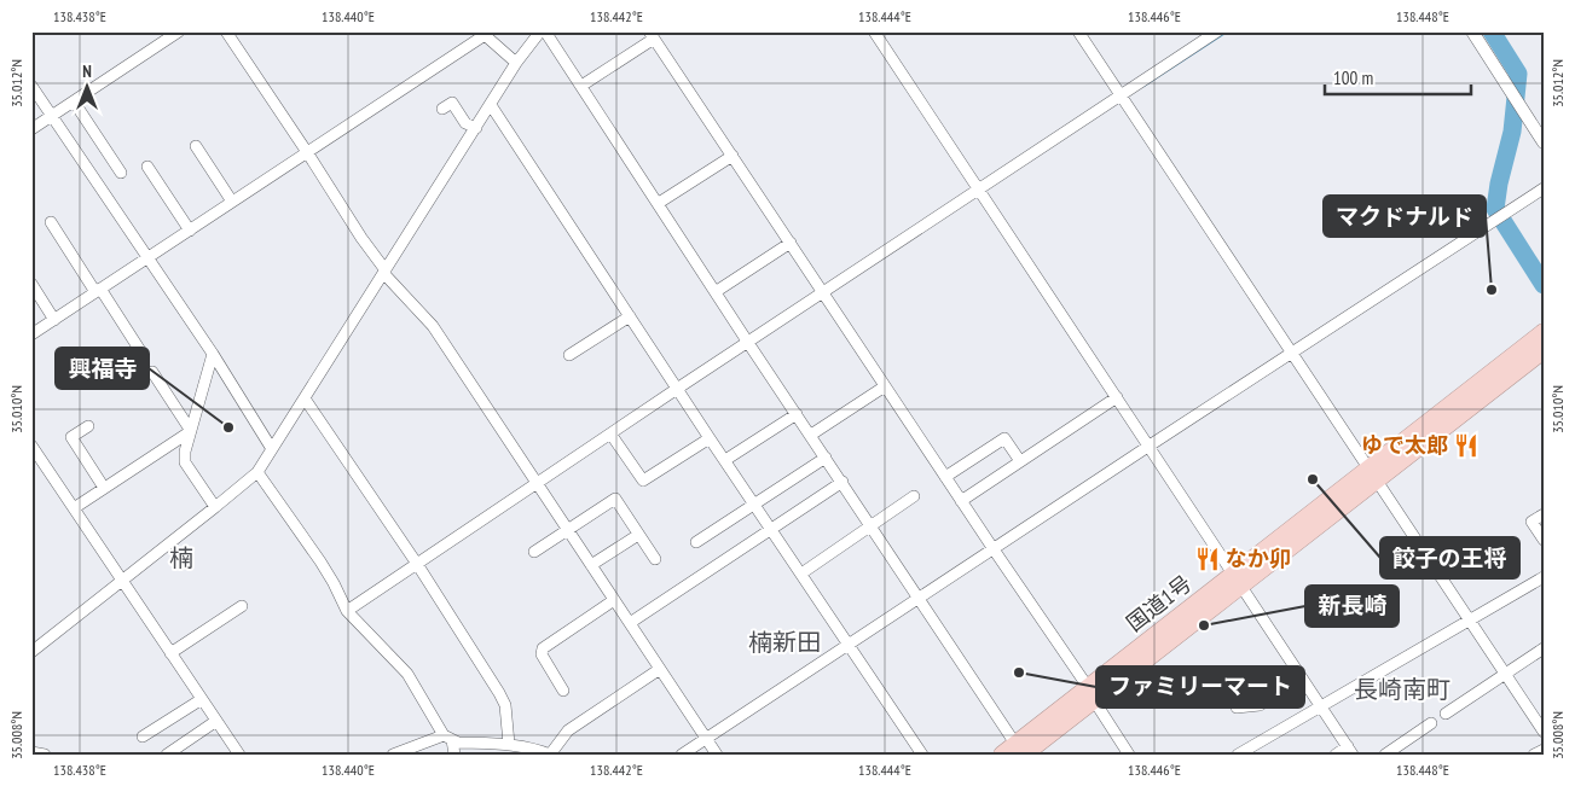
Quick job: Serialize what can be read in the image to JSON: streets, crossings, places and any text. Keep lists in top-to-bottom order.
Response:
{
  "streets": {
    "highway": ["国道1号"]
  },
  "districts": ["楠", "楠新田", "長崎南町"],
  "places": {
    "other": [
      "マクドナルド",
      "興福寺",
      "餃子の王将",
      "新長崎",
      "ファミリーマート"
    ],
    "restaurant": ["ゆで太郎", "なか卯"]
  },
  "scale_bar": "100 m",
  "north": "top",
  "coordinates": [
    "138.438°E",
    "138.440°E",
    "138.442°E",
    "138.444°E",
    "138.446°E",
    "138.448°E",
    "35.012°N",
    "35.010°N",
    "35.008°N"
  ]
}
